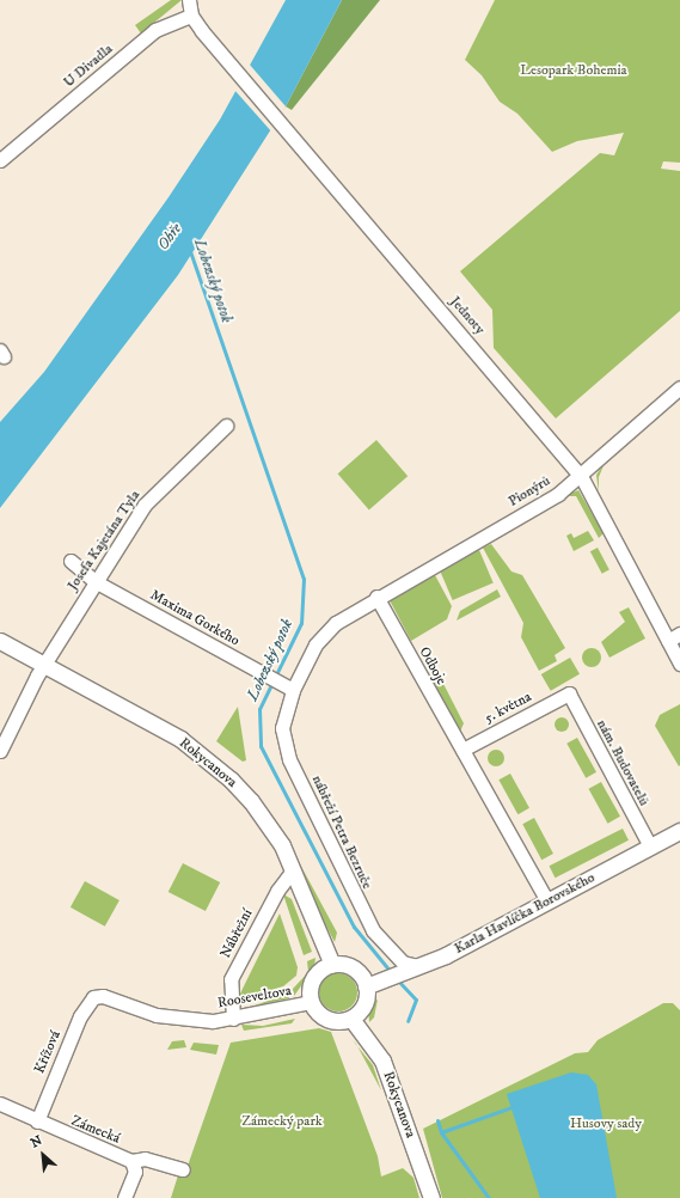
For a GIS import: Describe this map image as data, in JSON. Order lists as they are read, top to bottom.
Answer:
{
  "streets": {
    "street": [
      "U Divadla",
      "Jednoty",
      "Pionýrů",
      "Josefa Kajetána Tyla",
      "Maxima Gorkého",
      "Odboje",
      "5. května",
      "Rokycanova",
      "nám. Budovatelů",
      "nábřeží Petra Bezruče",
      "Karla Havlíčka Borovského",
      "Nábřežní",
      "Rooseveltova",
      "Křížová",
      "Zámecká"
    ]
  },
  "crossings": [
    ["U Divadla", "Jednoty"],
    ["Jednoty", "Pionýrů"],
    ["Pionýrů", "Odboje"],
    ["Pionýrů", "nábřeží Petra Bezruče"],
    ["Josefa Kajetána Tyla", "Maxima Gorkého"],
    ["Josefa Kajetána Tyla", "Rokycanova"],
    ["Maxima Gorkého", "nábřeží Petra Bezruče"],
    ["Odboje", "5. května"],
    ["Odboje", "nábřeží Petra Bezruče"],
    ["5. května", "nám. Budovatelů"],
    ["Rokycanova", "Karla Havlíčka Borovského"],
    ["Rokycanova", "Nábřežní"],
    ["Rokycanova", "Rooseveltova"],
    ["nám. Budovatelů", "Karla Havlíčka Borovského"],
    ["nábřeží Petra Bezruče", "Karla Havlíčka Borovského"],
    ["Karla Havlíčka Borovského", "Rooseveltova"],
    ["Nábřežní", "Rooseveltova"],
    ["Rooseveltova", "Křížová"],
    ["Křížová", "Zámecká"]
  ],
  "water": ["Ohře", "Lobezský potok"],
  "parks": ["Lesopark Bohemia", "Zámecký park", "Husovy sady"],
  "north": "top left"
}
